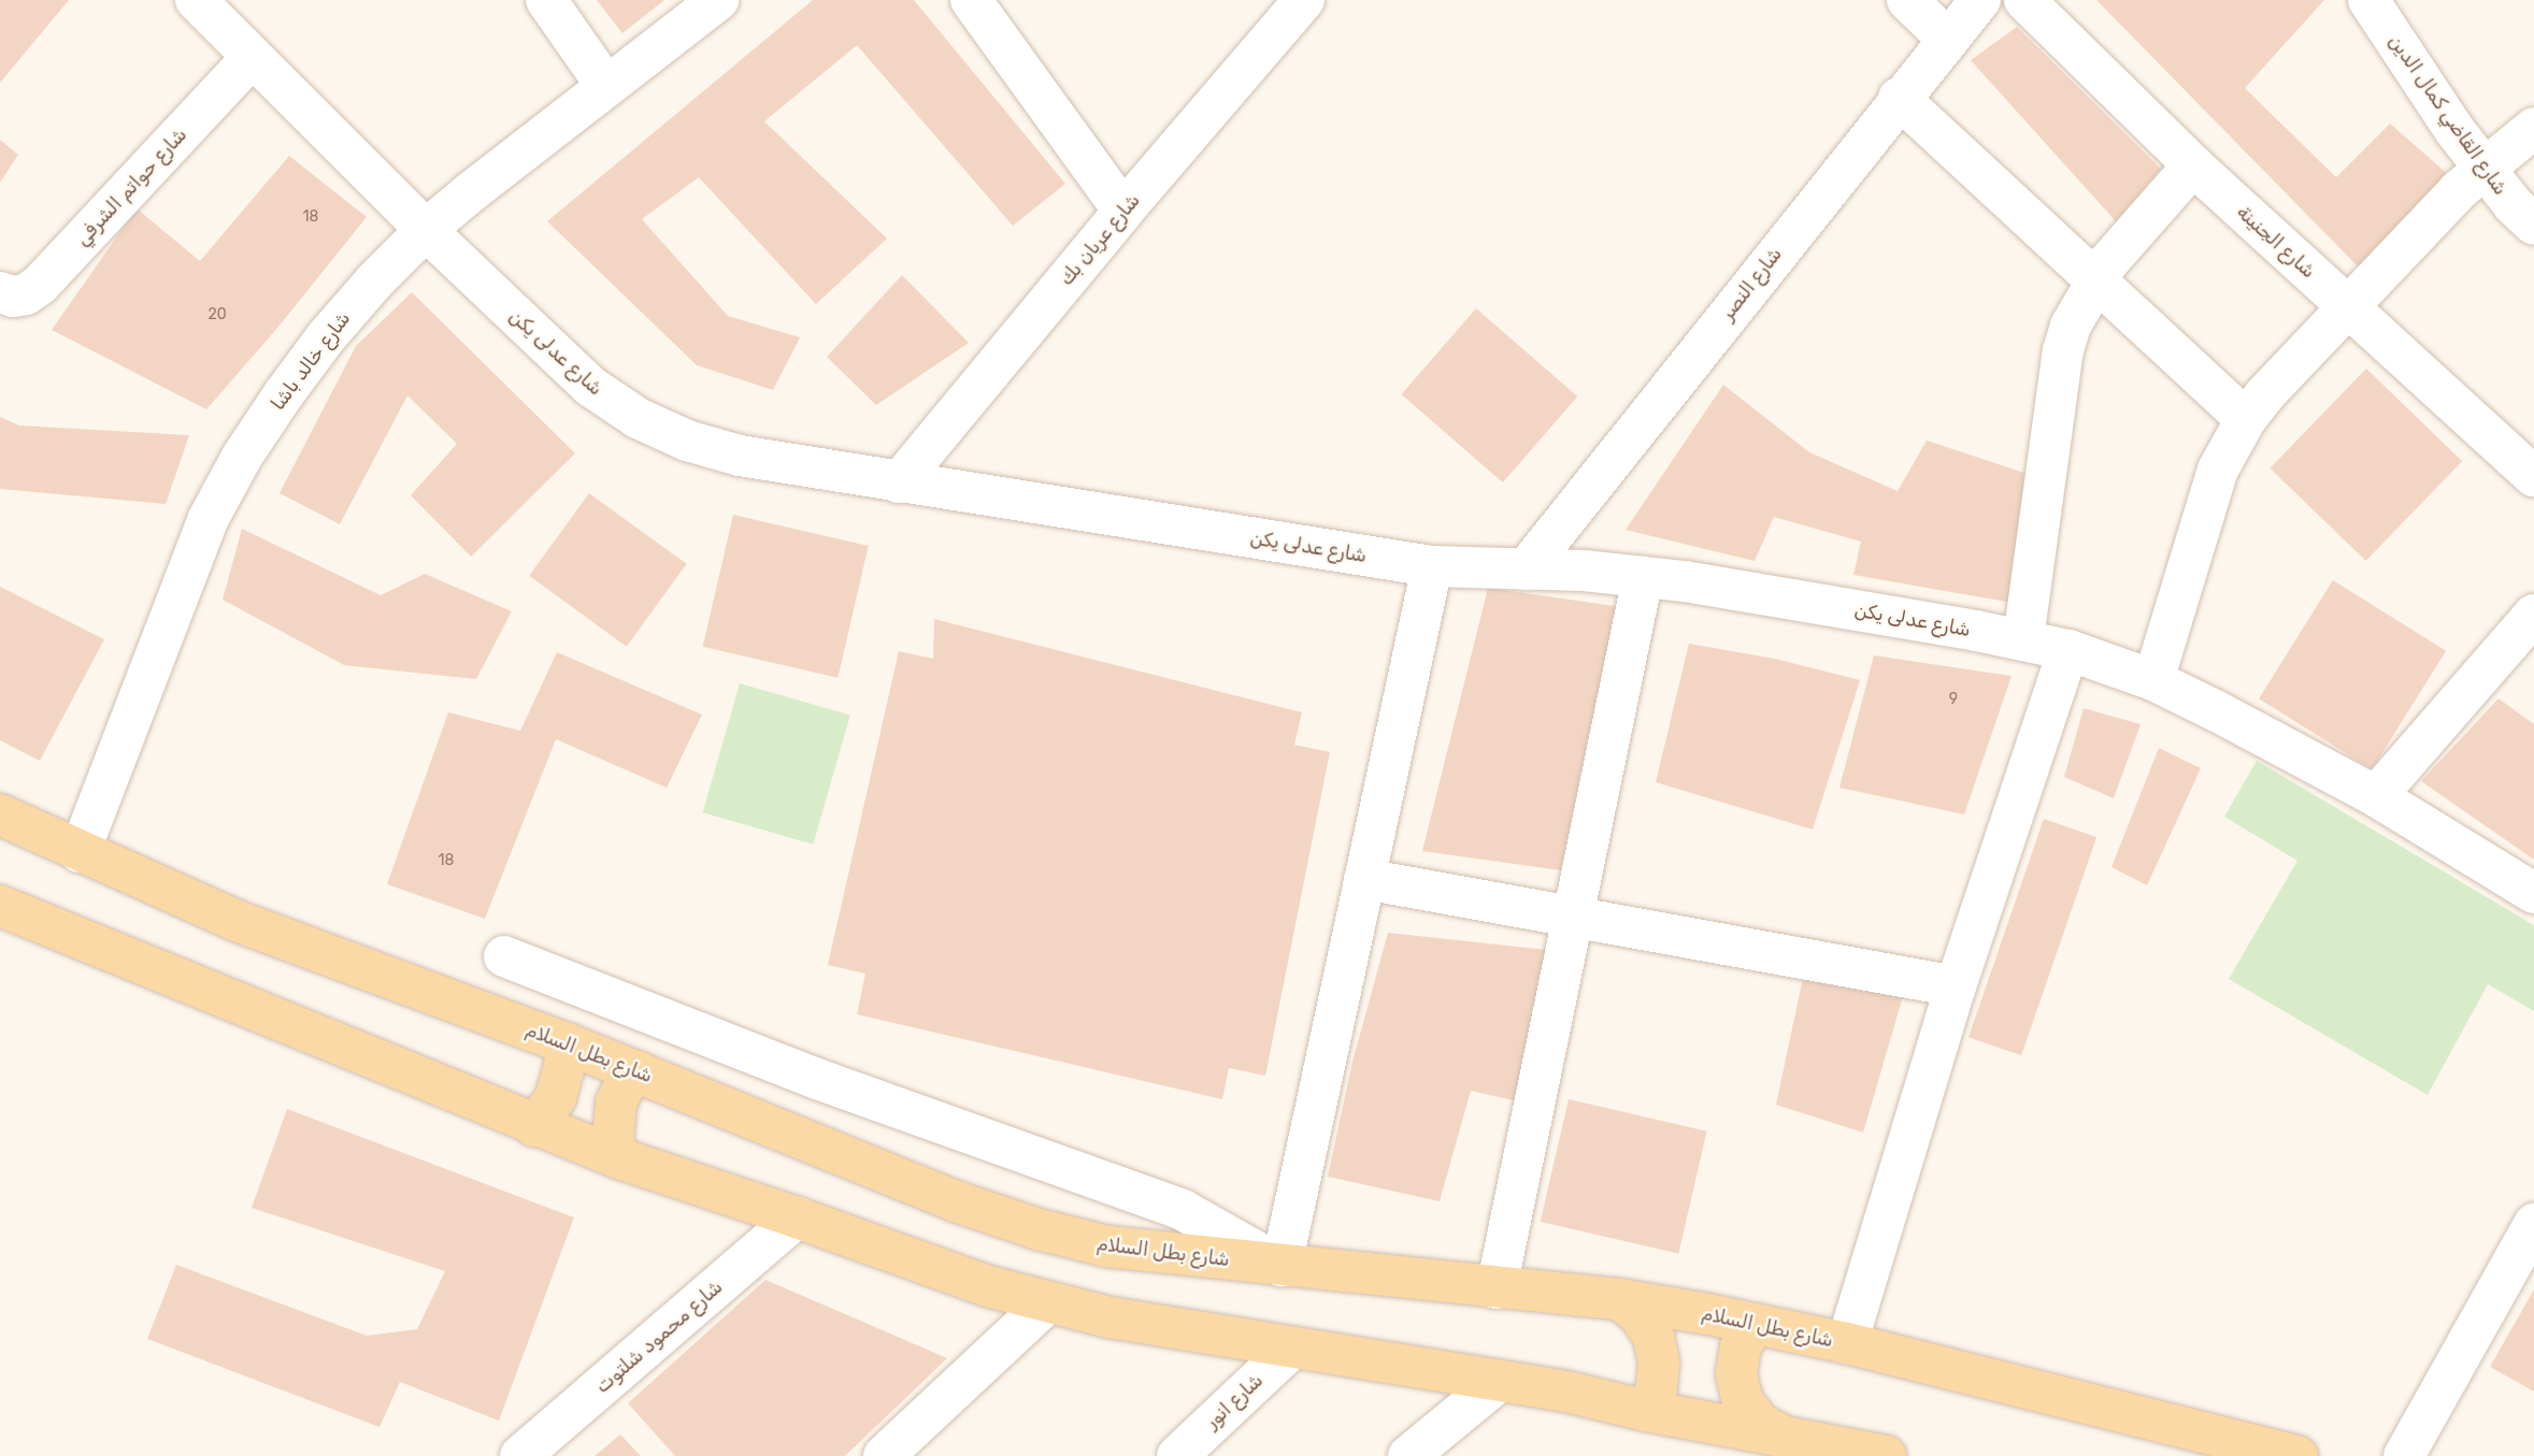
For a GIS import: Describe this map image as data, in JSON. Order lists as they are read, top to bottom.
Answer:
{
  "streets": {
    "main road": ["شارع بطل السلام"],
    "street": [
      "شارع القاضي كمال الدين",
      "شارع حواتم الشرفي",
      "شارع عريان بك",
      "شارع الجنينة",
      "شارع النصر",
      "شارع عدلى يكن",
      "شارع خالد باشا",
      "شارع محمود شلتوت",
      "شارع انور"
    ]
  },
  "crossings": [
    ["شارع حواتم الشرفي", "شارع عدلى يكن"],
    ["شارع عريان بك", "شارع عدلى يكن"],
    ["شارع النصر", "شارع عدلى يكن"],
    ["شارع عدلى يكن", "شارع خالد باشا"],
    ["شارع خالد باشا", "شارع بطل السلام"]
  ],
  "house_numbers": [
    "18",
    "20",
    "9",
    "18"
  ]
}
